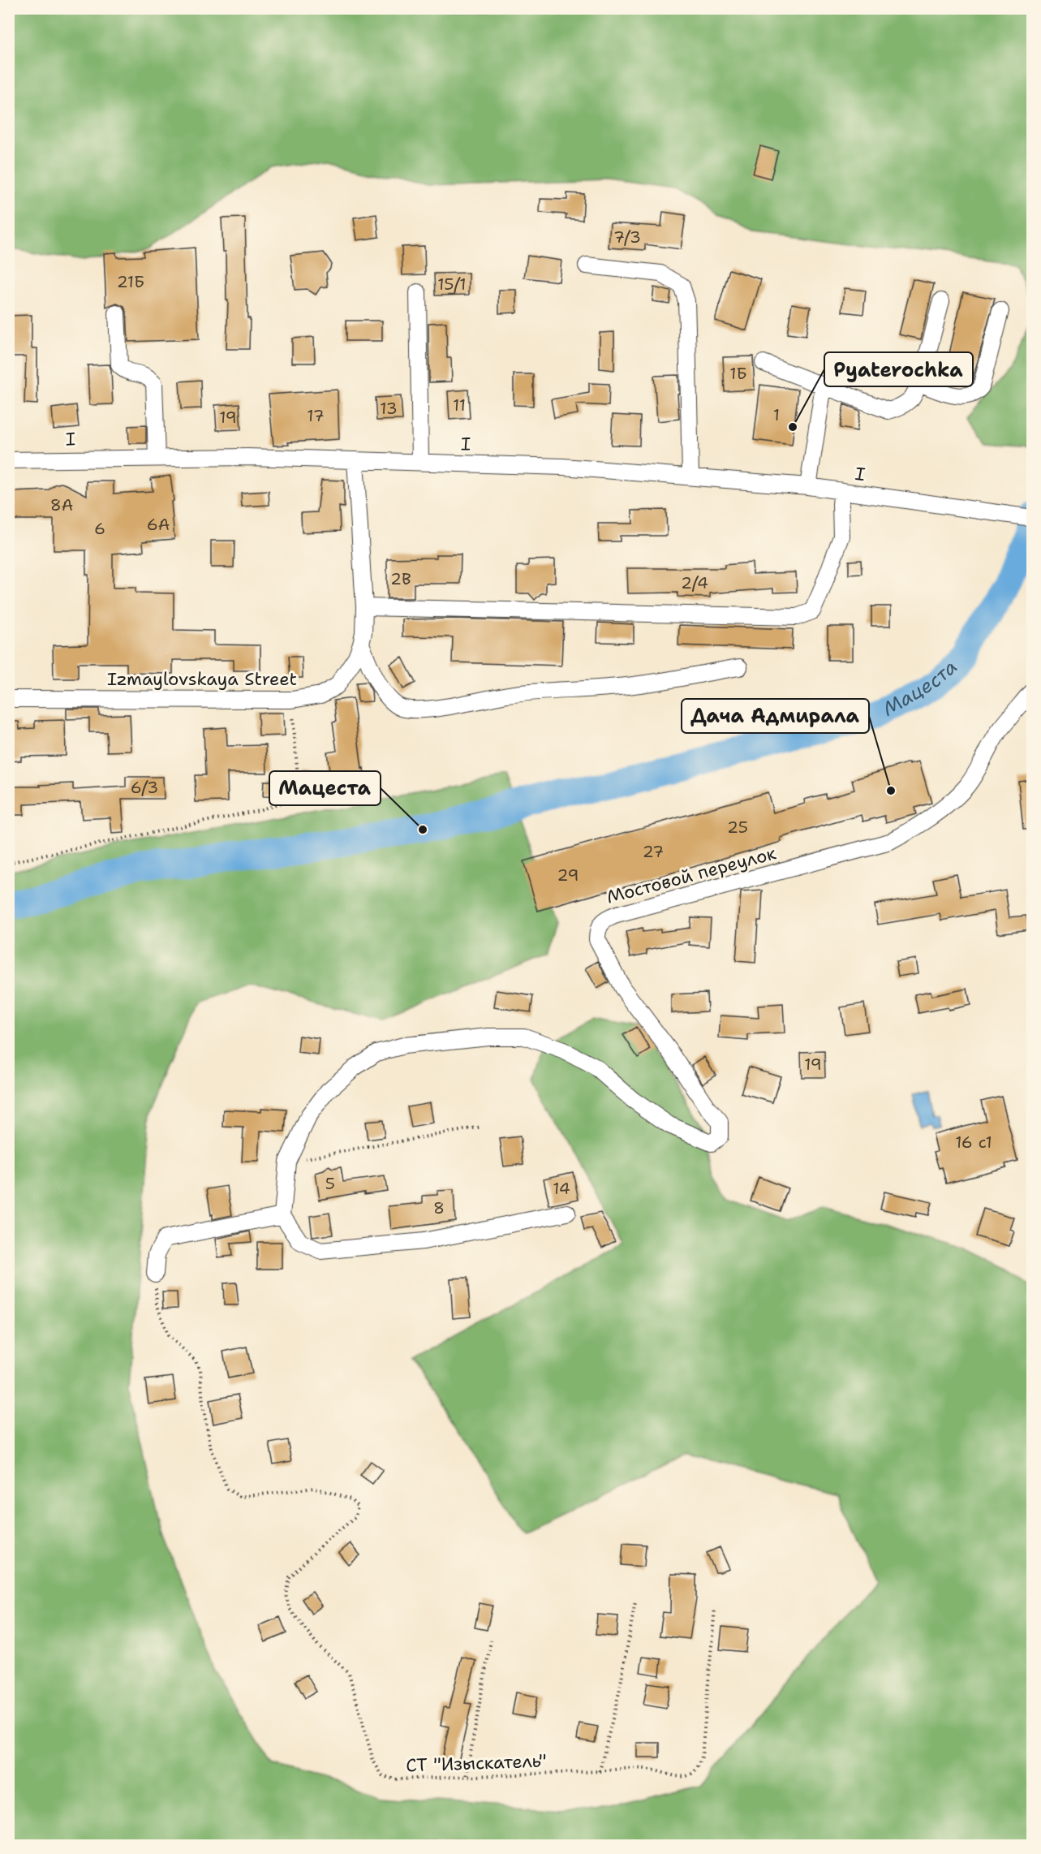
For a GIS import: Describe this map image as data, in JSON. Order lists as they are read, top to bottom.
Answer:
{
  "streets": {
    "street": ["I", "Izmaylovskaya Street", "Мостовой переулок"],
    "path": ["СТ \"Изыскатель\""]
  },
  "crossings": [
    ["I", "Izmaylovskaya Street"]
  ],
  "water": ["Мацеста"],
  "places": ["Pyaterochka", "Дача Адмирала", "Мацеста"],
  "house_numbers": [
    "7/3",
    "21Б",
    "15/1",
    "1Б",
    "11",
    "13",
    "1",
    "17",
    "19",
    "8А",
    "6А",
    "6",
    "2В",
    "2/4",
    "6/3",
    "25",
    "27",
    "29",
    "19",
    "16 с1",
    "5",
    "14",
    "8"
  ]
}
